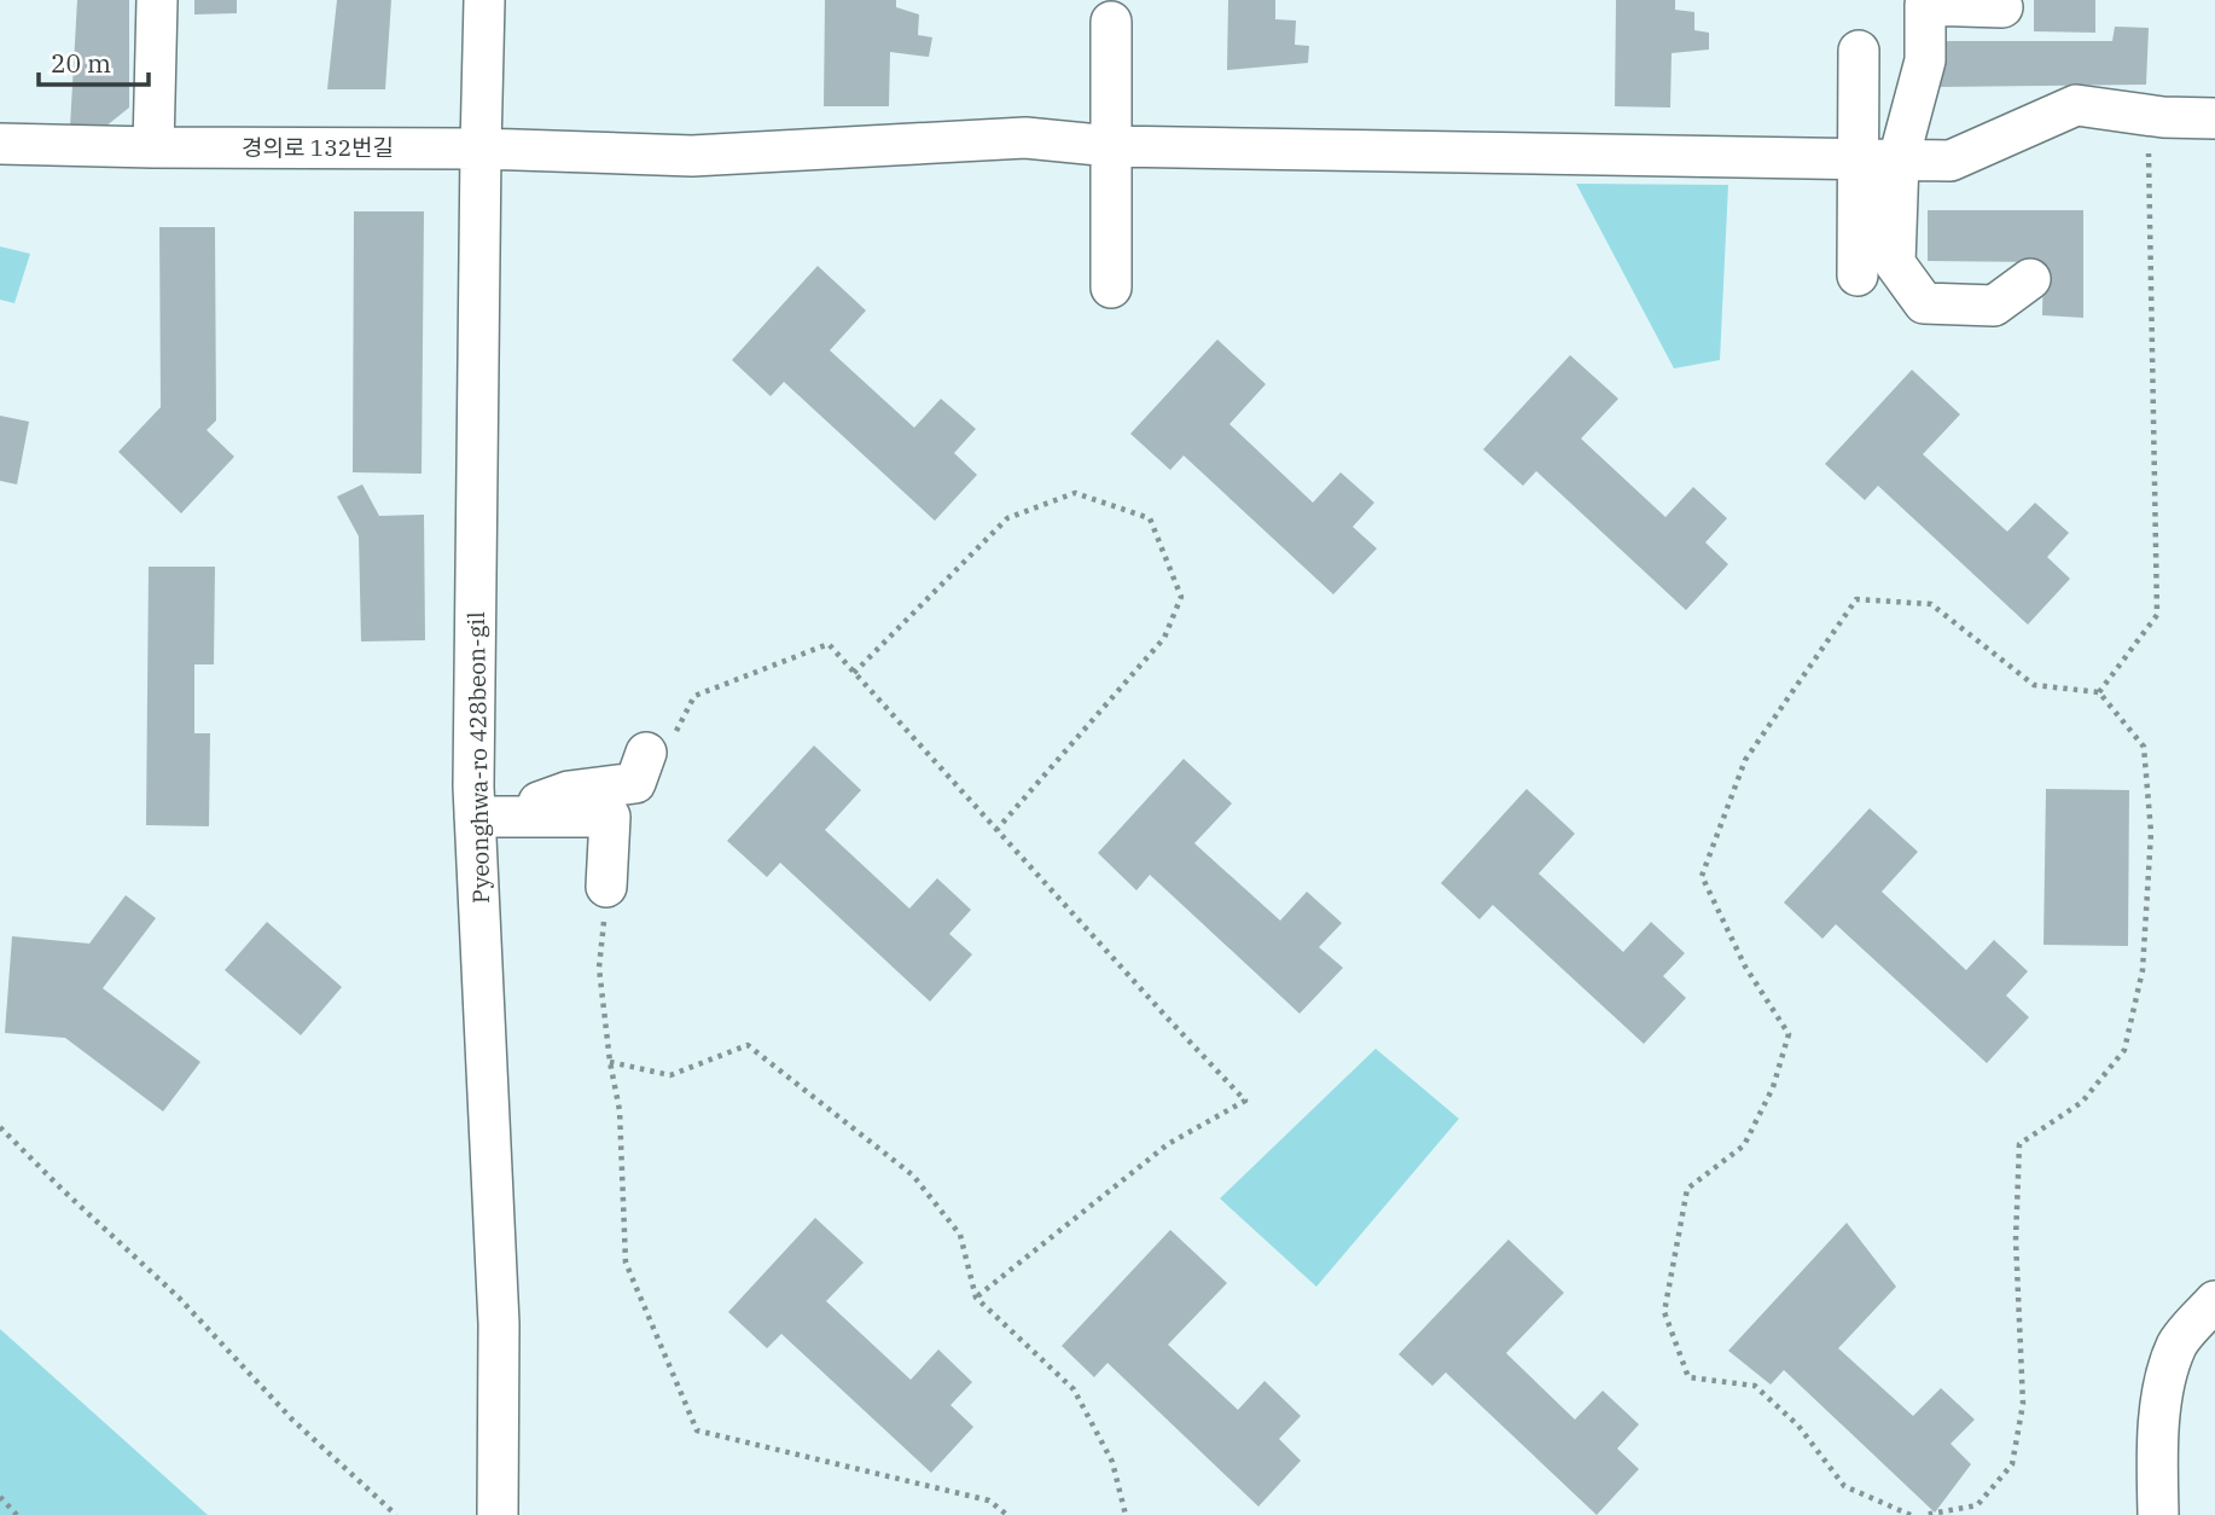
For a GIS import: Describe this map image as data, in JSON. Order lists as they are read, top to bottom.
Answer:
{
  "streets": {
    "street": ["경의로 132번길", "Pyeonghwa-ro 428beon-gil"]
  },
  "crossings": [
    ["경의로 132번길", "Pyeonghwa-ro 428beon-gil"]
  ],
  "scale_bar": "20 m"
}
